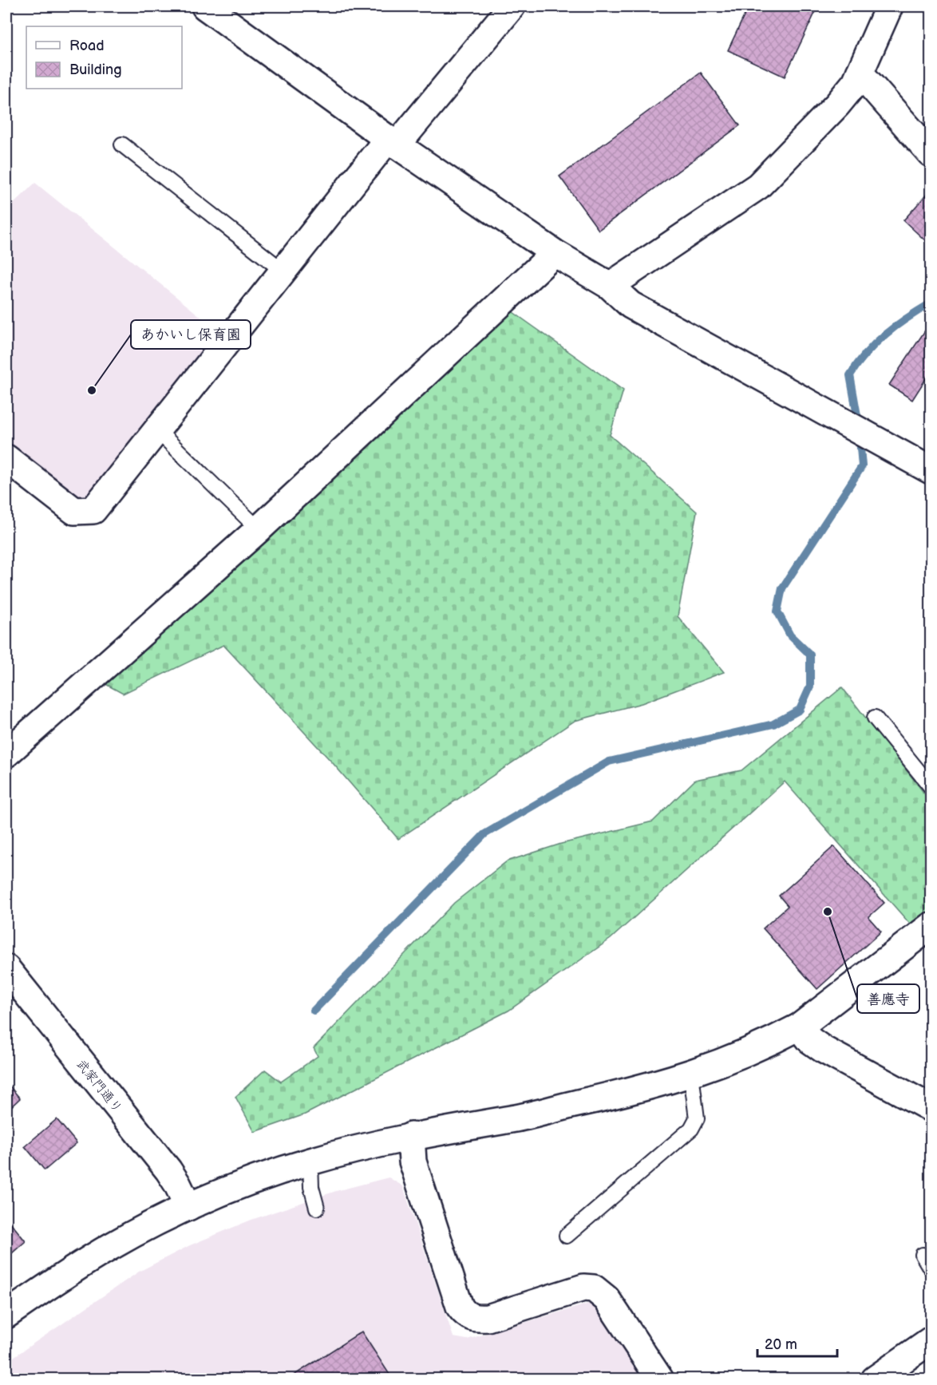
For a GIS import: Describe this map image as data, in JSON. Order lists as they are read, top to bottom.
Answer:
{
  "streets": {
    "street": ["武家門通り"]
  },
  "places": ["あかいし保育園", "善應寺"],
  "legend": ["Road", "Building"],
  "scale_bar": "20 m"
}
